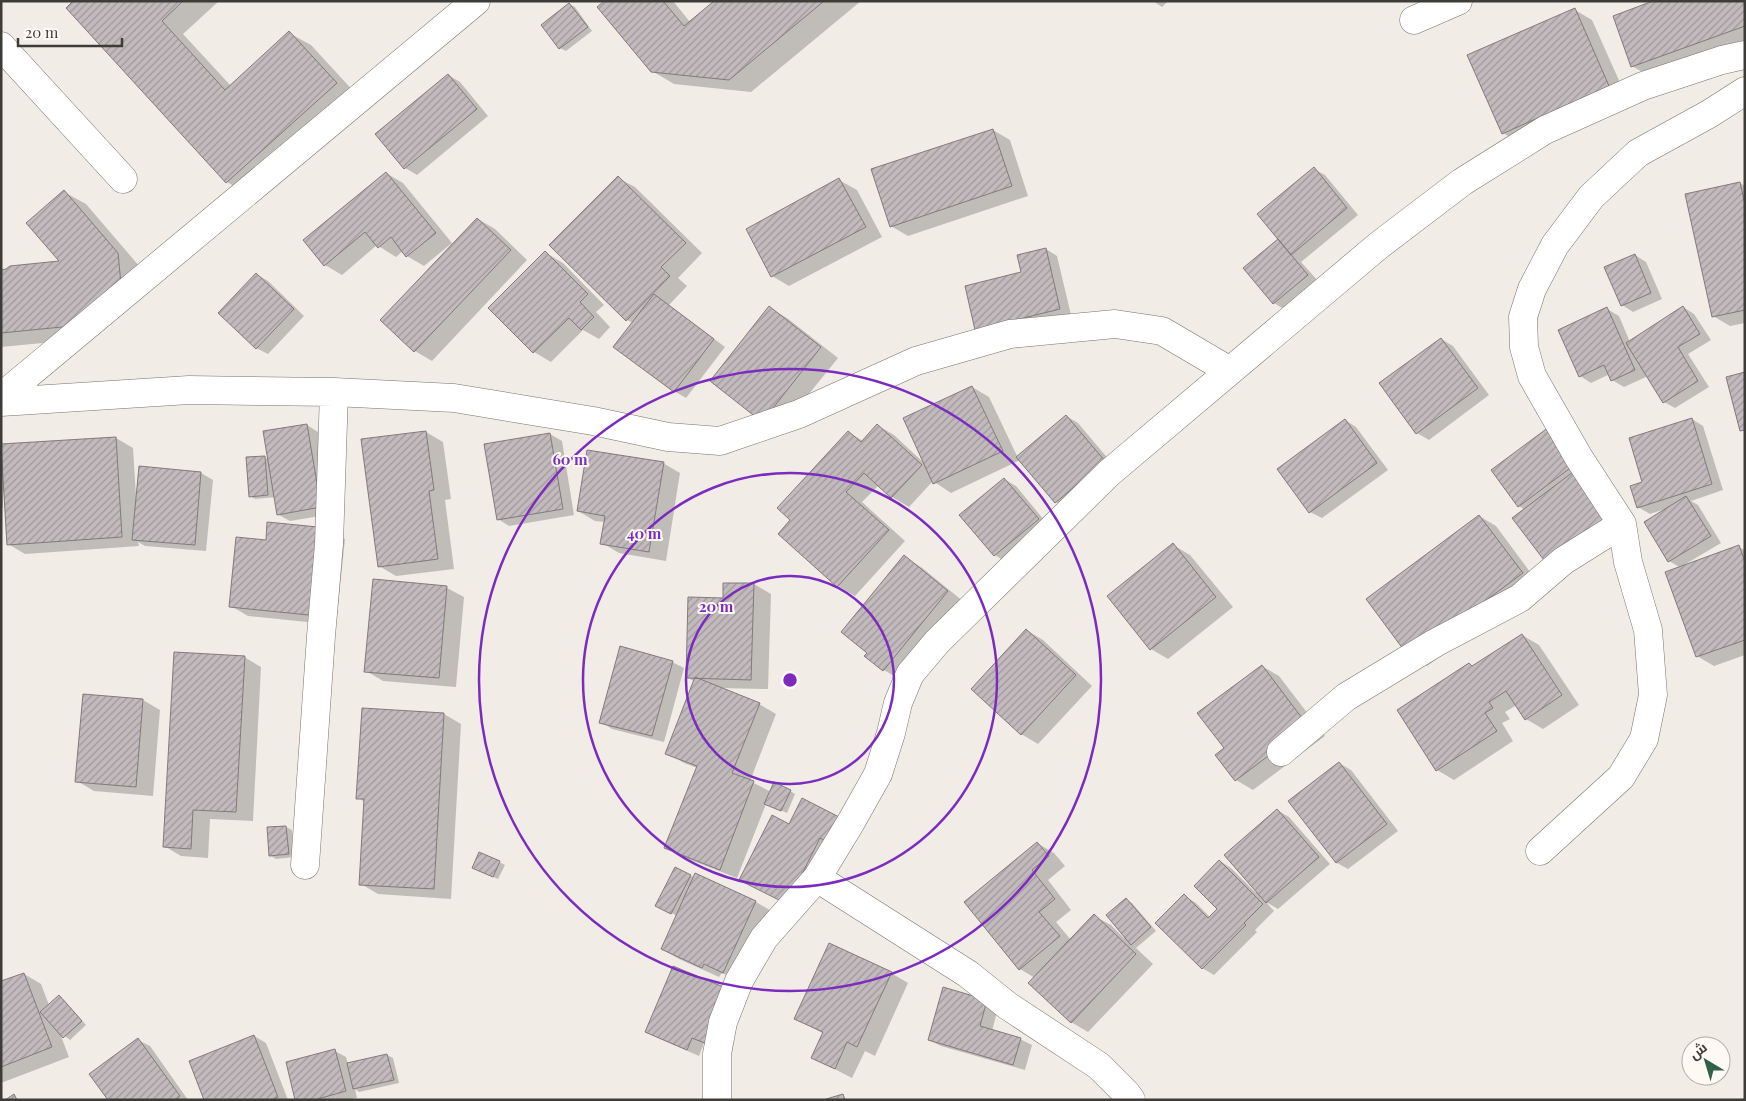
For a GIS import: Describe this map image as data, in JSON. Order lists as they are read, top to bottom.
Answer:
{
  "scale_bar": "20 m",
  "north": "top left",
  "rings": ["60 m", "40 m", "20 m"]
}
